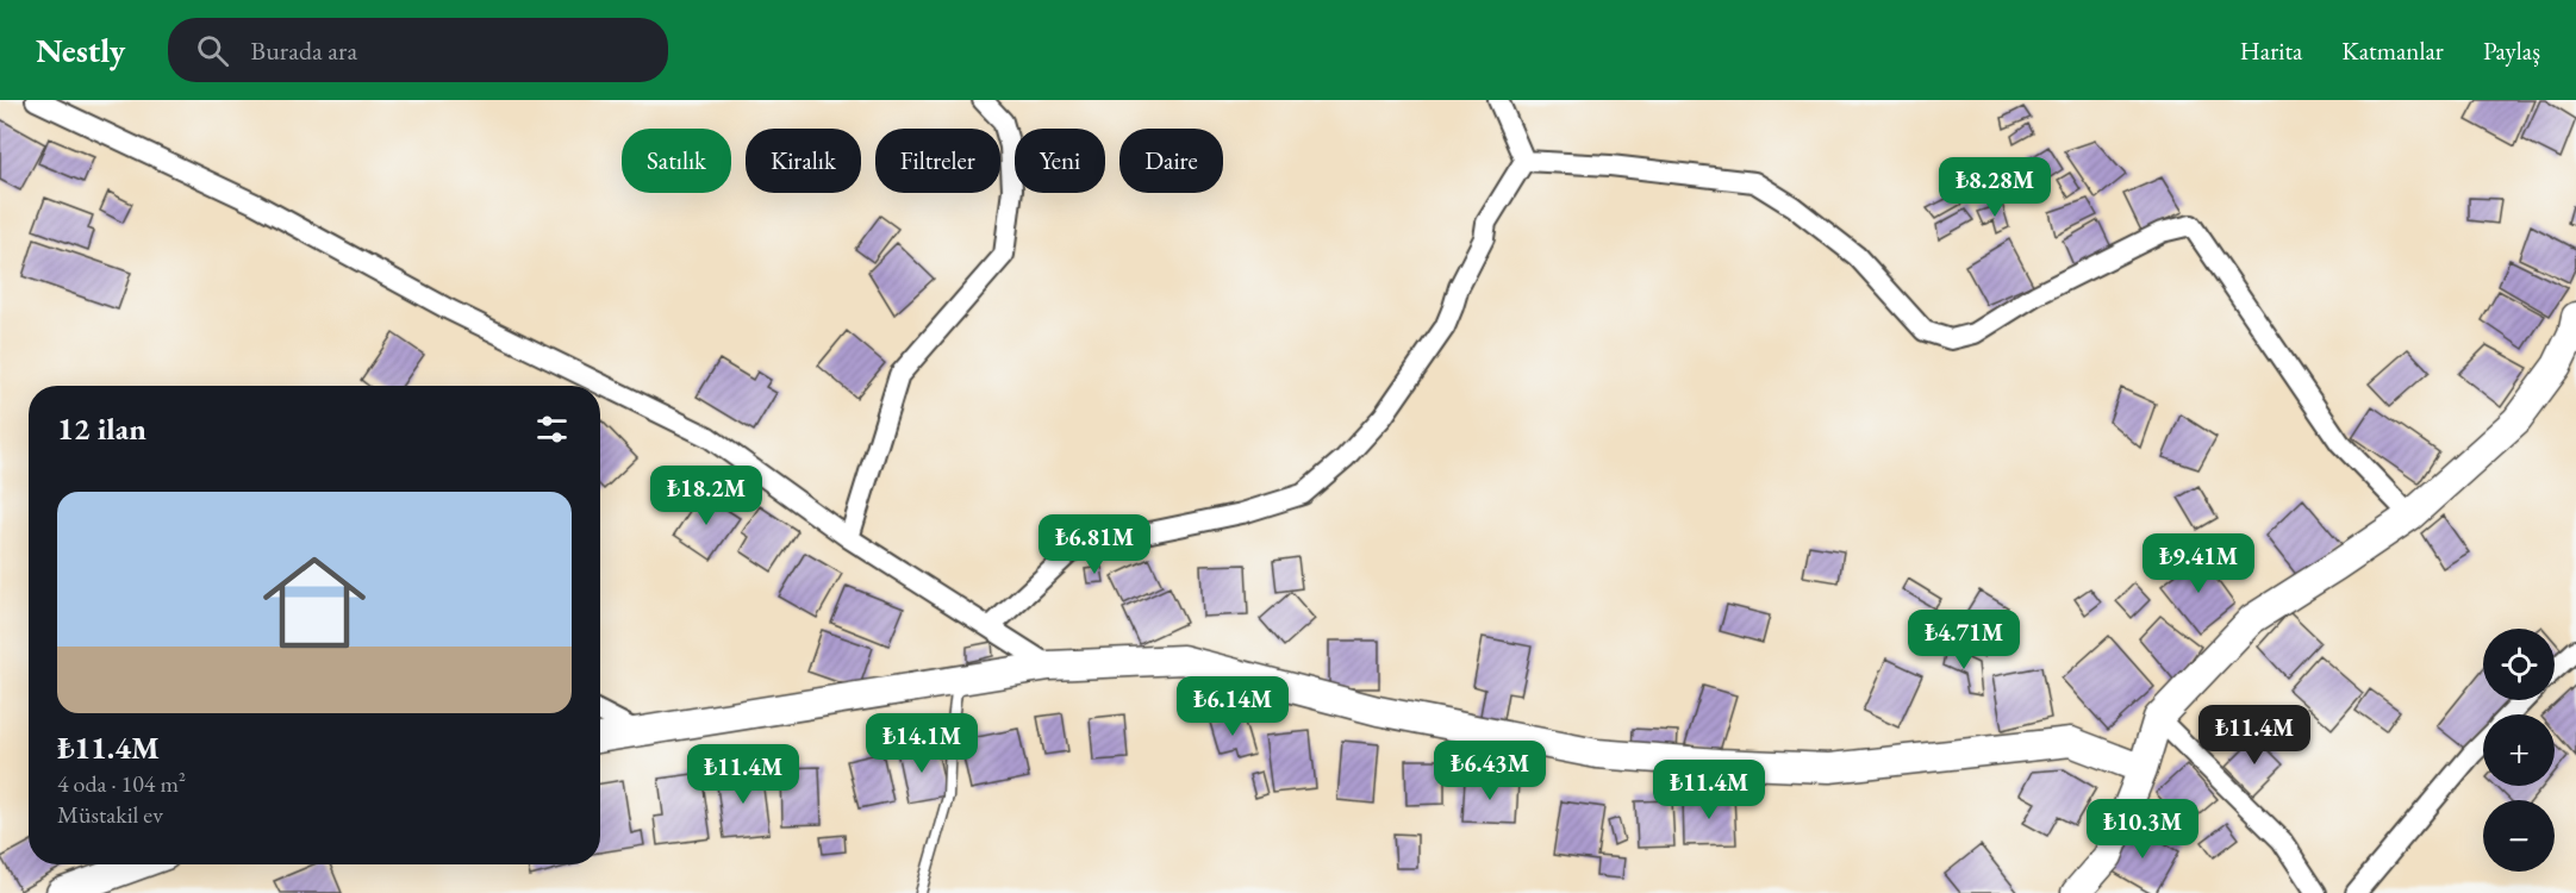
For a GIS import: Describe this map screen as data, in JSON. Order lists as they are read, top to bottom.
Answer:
{
  "page": {
    "header": "Nestly",
    "search": "Burada ara",
    "nav": ["Harita", "Katmanlar", "Paylaş"],
    "chip": [
      "Satılık",
      "Kiralık",
      "Filtreler",
      "Yeni",
      "Daire"
    ],
    "price": [
      "₺8.28M",
      "₺18.2M",
      "₺6.81M",
      "₺9.41M",
      "₺4.71M",
      "₺6.14M",
      "₺11.4M",
      "₺14.1M",
      "₺6.43M",
      "₺11.4M",
      "₺11.4M",
      "₺10.3M"
    ],
    "heading": "12 ilan",
    "list": [
      {
        "name": "₺11.4M",
        "note": "4 oda · 104 m² · Müstakil ev"
      }
    ],
    "map_buttons": ["+", "−"]
  }
}
